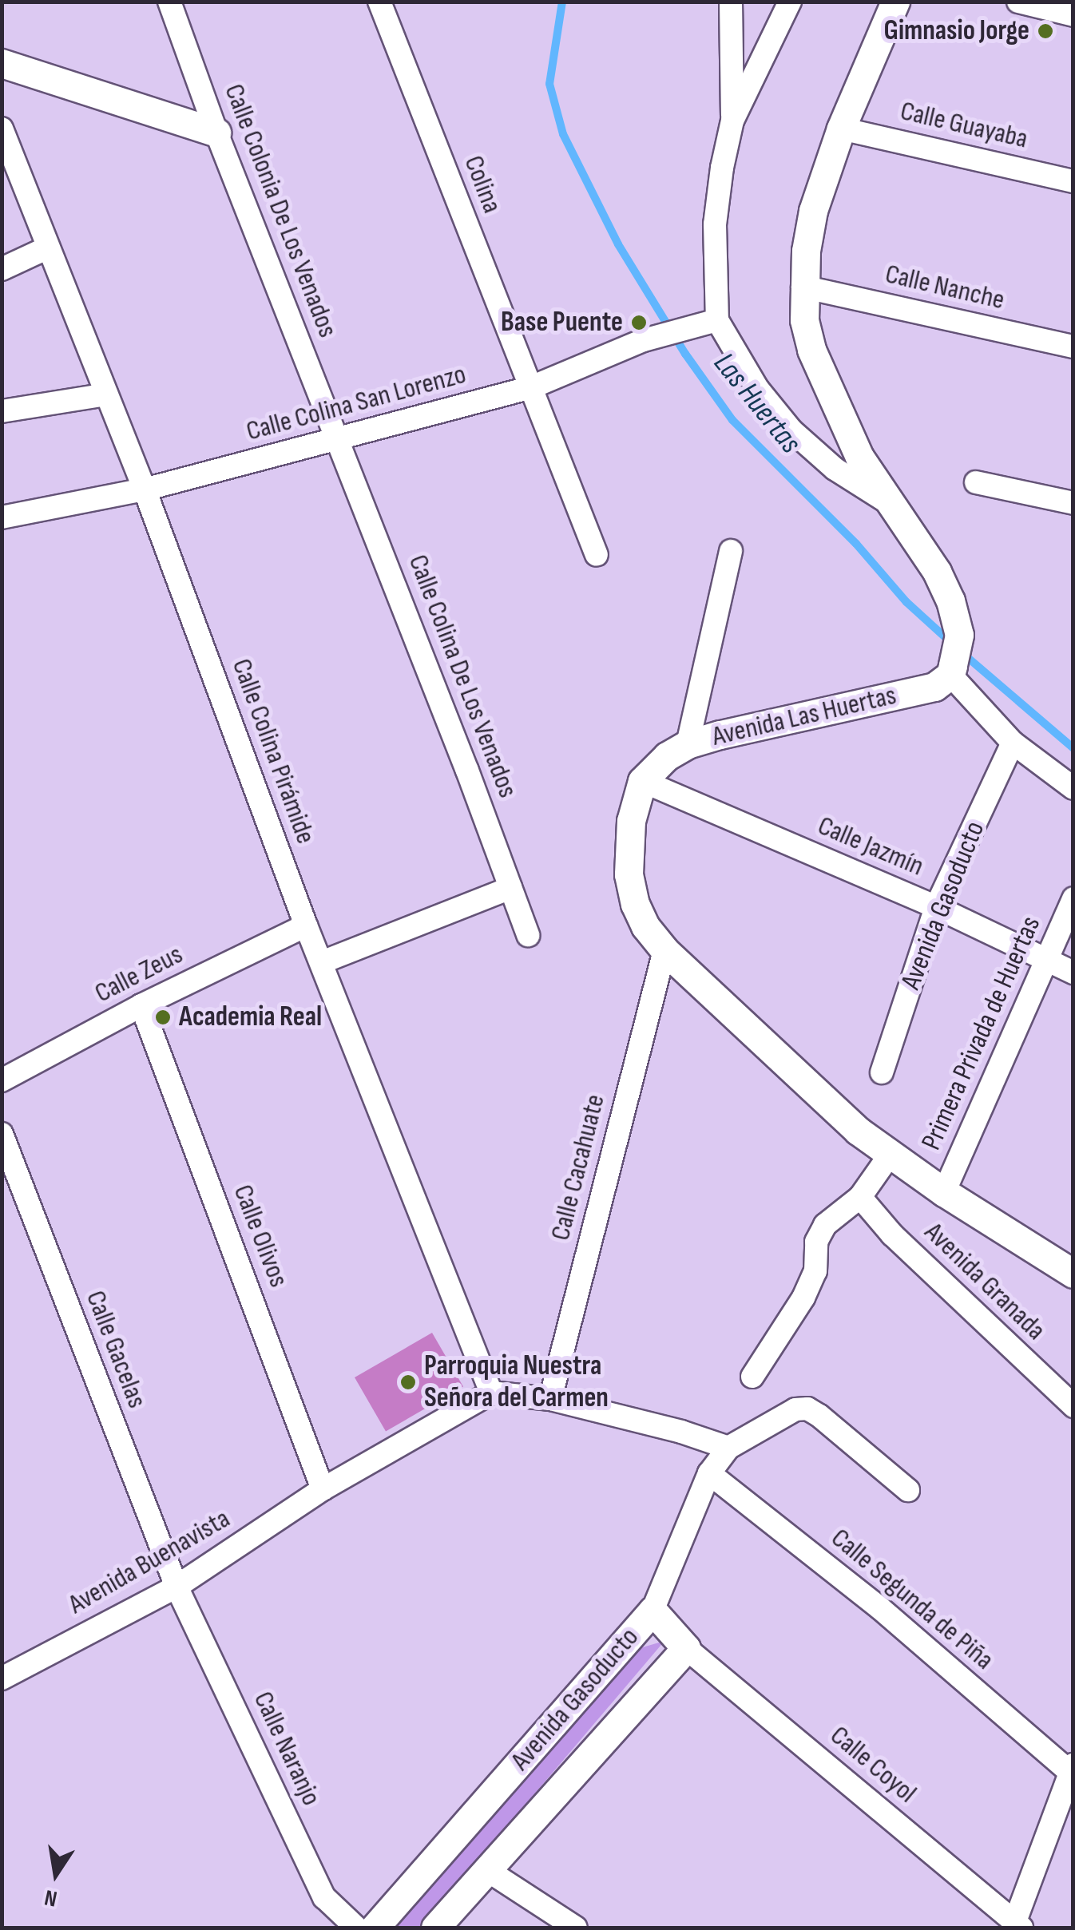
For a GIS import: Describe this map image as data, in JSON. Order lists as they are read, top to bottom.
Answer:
{
  "streets": {
    "street": [
      "Calle Guayaba",
      "Colina",
      "Calle Colonia De Los Venados",
      "Calle Nanche",
      "Calle Colina San Lorenzo",
      "Calle Colina De Los Venados",
      "Avenida Las Huertas",
      "Calle Colina Pirámide",
      "Calle Jazmín",
      "Avenida Gasoducto",
      "Calle Zeus",
      "Primera Privada de Huertas",
      "Calle Cacahuate",
      "Calle Olivos",
      "Avenida Granada",
      "Calle Gacelas",
      "Avenida Buenavista",
      "Calle Segunda de Piña",
      "Calle Naranjo",
      "Calle Coyol"
    ]
  },
  "crossings": [
    ["Colina", "Calle Colina San Lorenzo"],
    ["Calle Colonia De Los Venados", "Calle Colina San Lorenzo"],
    ["Calle Colonia De Los Venados", "Calle Colina De Los Venados"],
    ["Calle Colina San Lorenzo", "Calle Colina De Los Venados"],
    ["Calle Colina San Lorenzo", "Calle Colina Pirámide"],
    ["Avenida Las Huertas", "Calle Jazmín"],
    ["Avenida Las Huertas", "Primera Privada de Huertas"],
    ["Avenida Las Huertas", "Calle Cacahuate"],
    ["Calle Colina Pirámide", "Calle Zeus"],
    ["Calle Colina Pirámide", "Avenida Buenavista"],
    ["Calle Jazmín", "Avenida Gasoducto"],
    ["Calle Jazmín", "Primera Privada de Huertas"],
    ["Avenida Gasoducto", "Calle Coyol"],
    ["Calle Zeus", "Calle Olivos"],
    ["Calle Olivos", "Avenida Buenavista"],
    ["Calle Gacelas", "Avenida Buenavista"],
    ["Calle Gacelas", "Calle Naranjo"],
    ["Avenida Buenavista", "Calle Naranjo"]
  ],
  "water": ["Las Huertas"],
  "places": [
    "Gimnasio Jorge",
    "Base Puente",
    "Academia Real",
    "Parroquia Nuestra Señora del Carmen"
  ],
  "north": "bottom"
}
